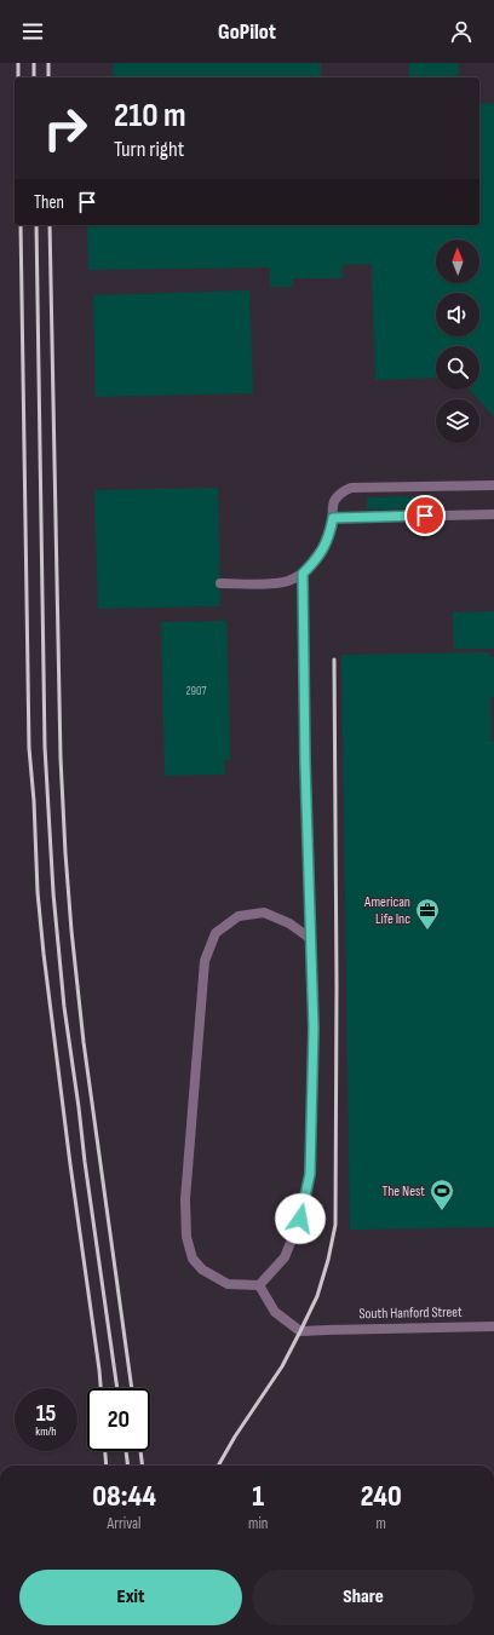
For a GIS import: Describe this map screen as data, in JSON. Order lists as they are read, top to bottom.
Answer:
{
  "streets": {
    "street": ["South Hanford Street"]
  },
  "places": {
    "office": ["American Life Inc"],
    "sports": ["The Nest"]
  },
  "house_numbers": ["2907"],
  "north": "top",
  "page": {
    "header": "GoPilot",
    "turn": ["210 m", "Turn right"],
    "then": "Then",
    "speed": "15 km/h",
    "limit": "20",
    "eta": [
      "08:44",
      "Arrival",
      "1",
      "min",
      "240",
      "m"
    ],
    "buttons": ["Exit", "Share"]
  }
}
